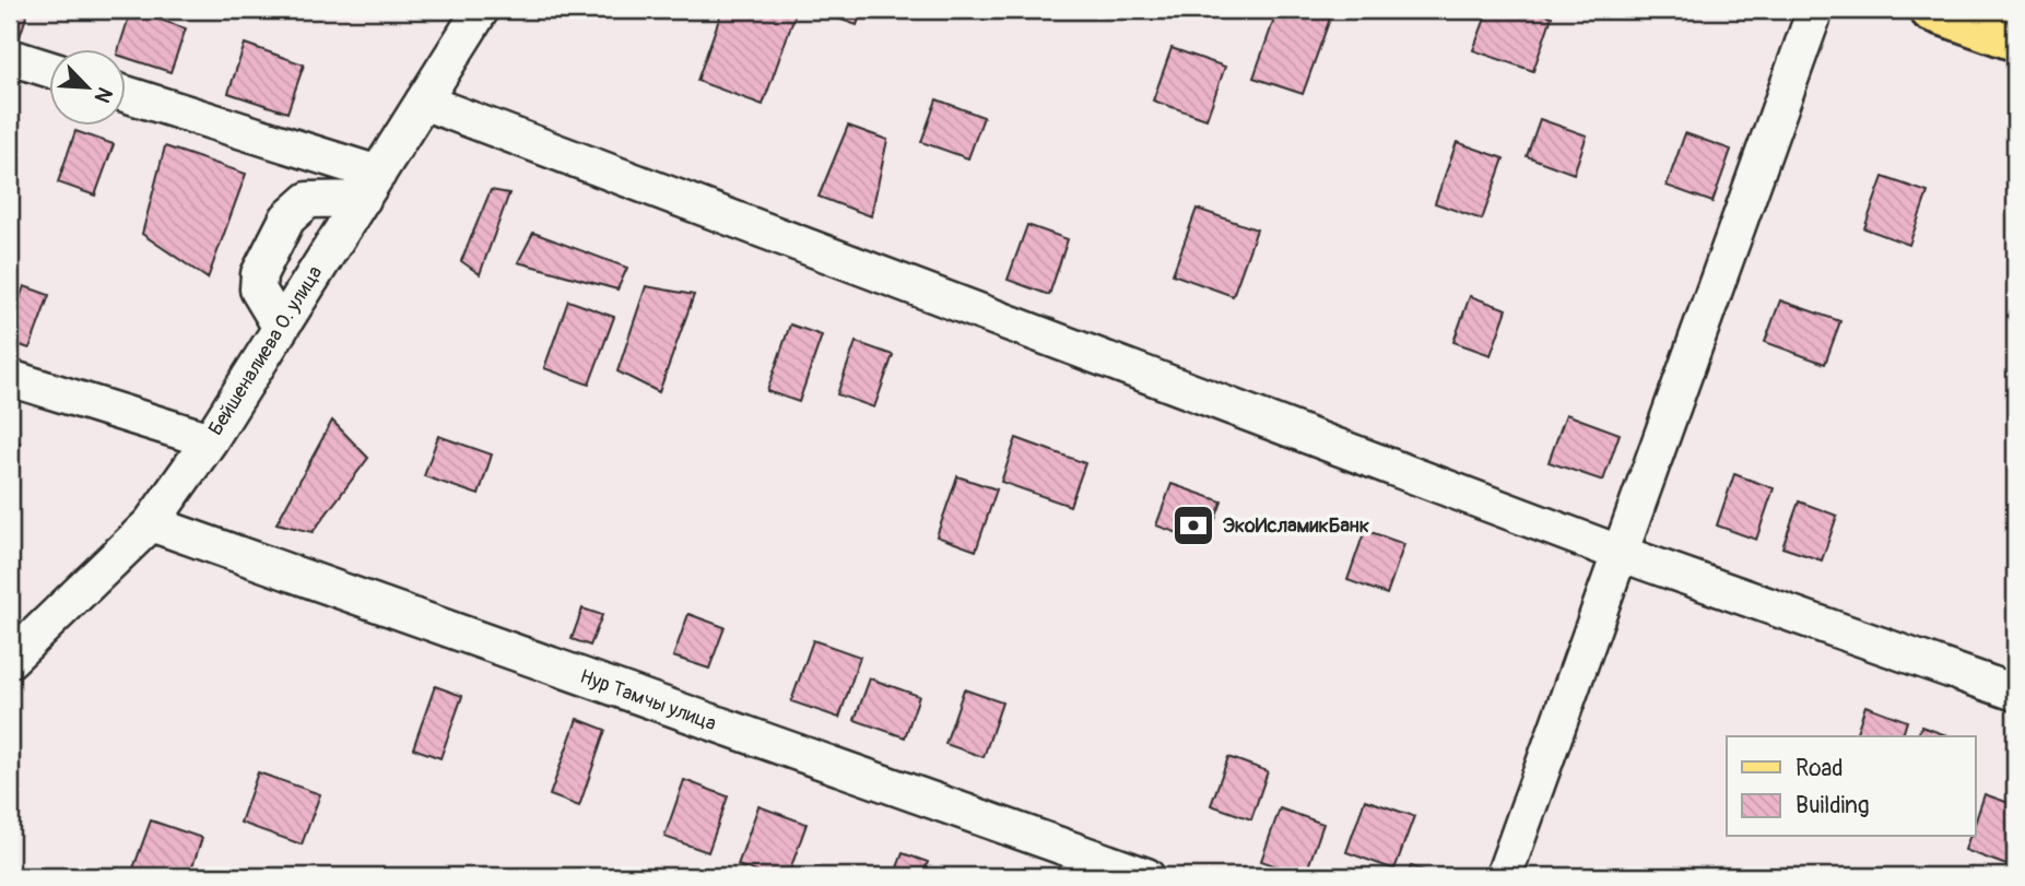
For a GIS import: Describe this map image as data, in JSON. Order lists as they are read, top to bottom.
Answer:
{
  "streets": {
    "street": ["Бейшеналиева О. улица", "Нур Тамчы улица"]
  },
  "crossings": [
    ["Бейшеналиева О. улица", "Нур Тамчы улица"]
  ],
  "places": {
    "bank": ["ЭкоИсламикБанк"]
  },
  "legend": ["Road", "Building"],
  "north": "bottom right"
}
